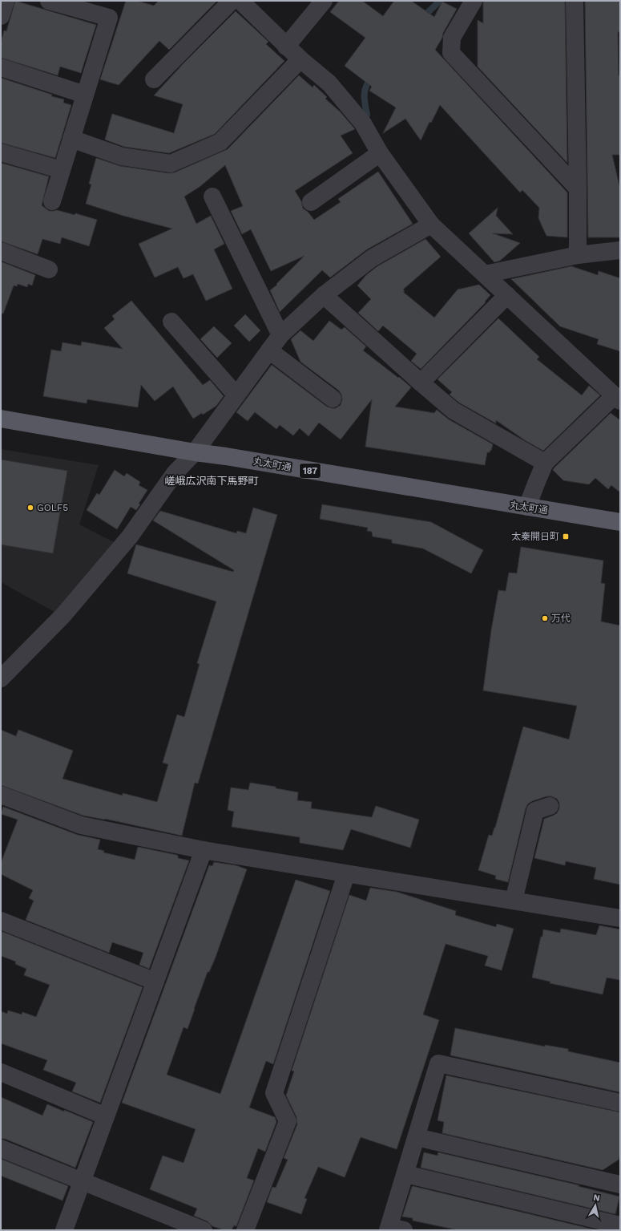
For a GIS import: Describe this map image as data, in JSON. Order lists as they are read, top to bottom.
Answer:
{
  "streets": {
    "main road": ["丸太町通", "187"]
  },
  "districts": ["嵯峨広沢南下馬野町"],
  "places": {
    "other": ["GOLF5", "万代"],
    "transit": ["太秦開日町"]
  },
  "north": "top"
}
